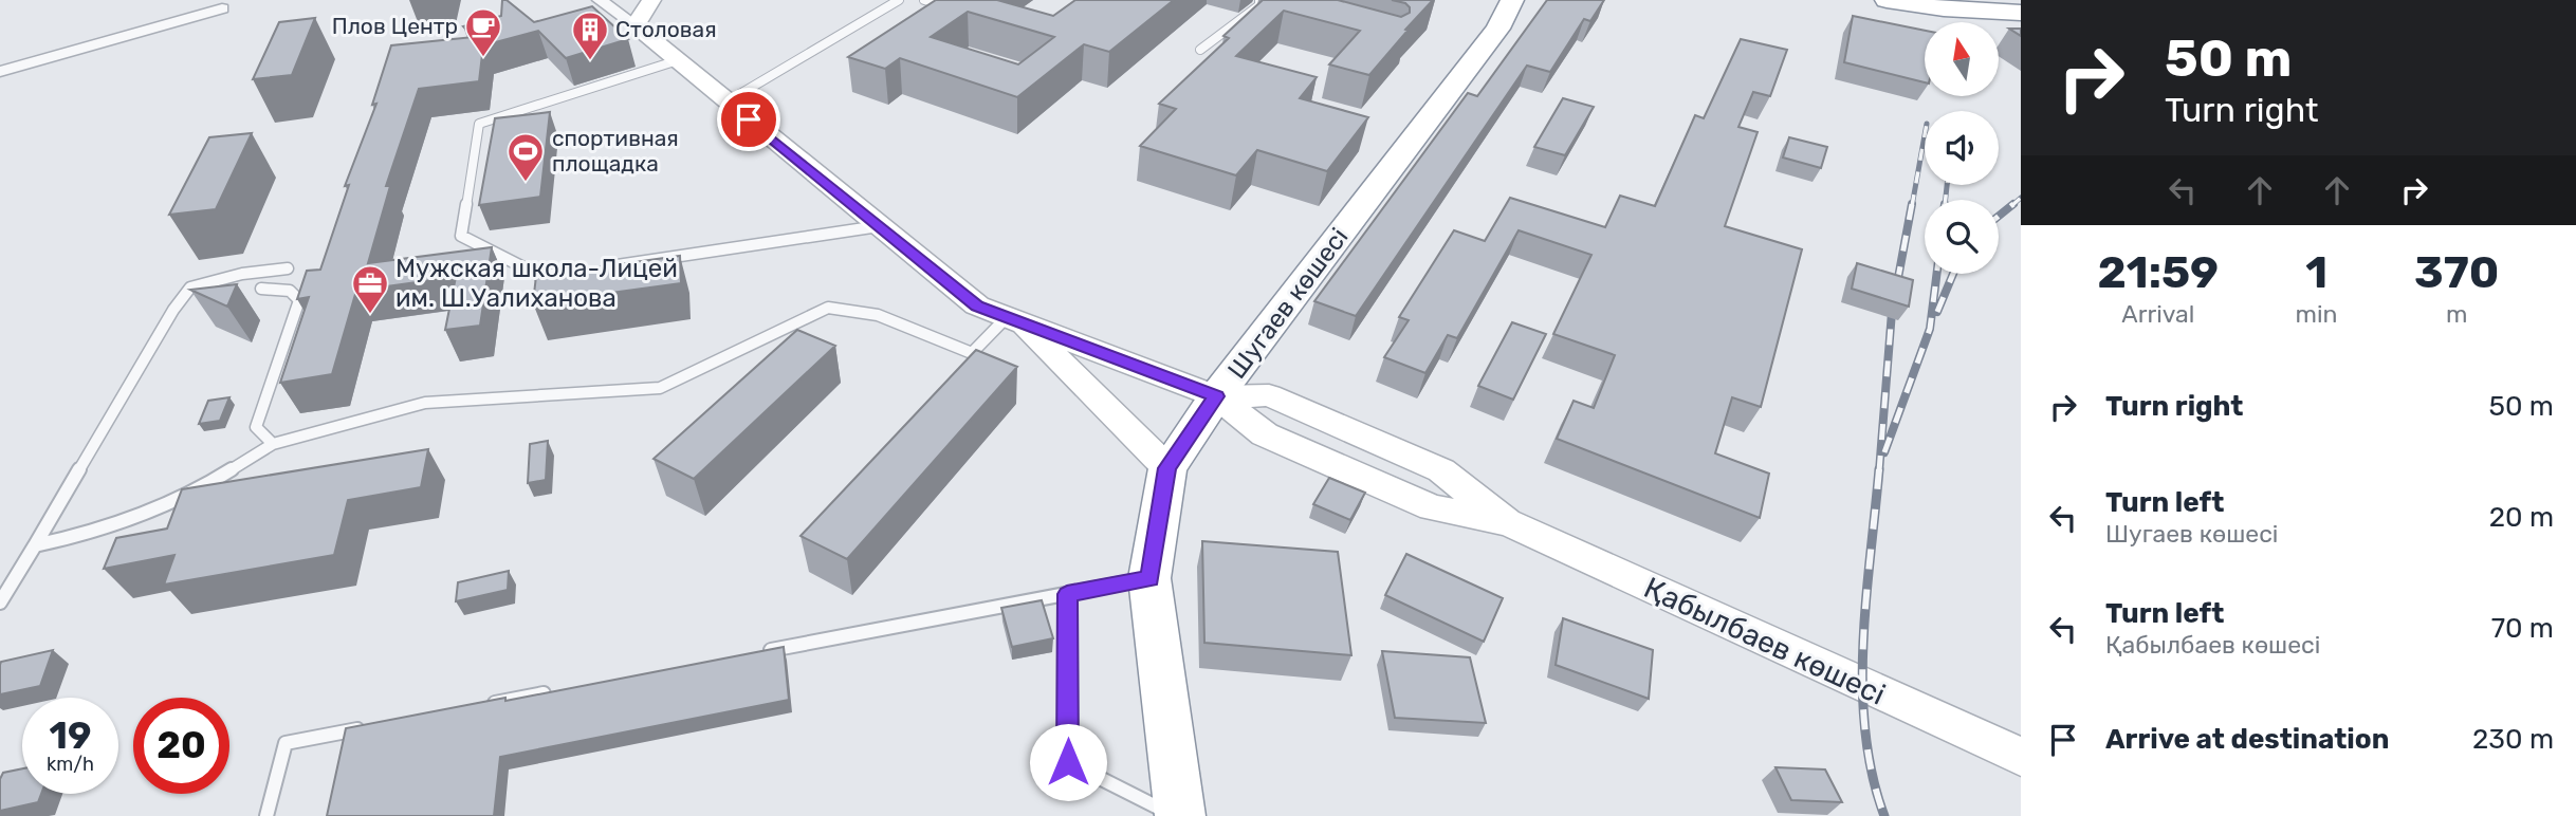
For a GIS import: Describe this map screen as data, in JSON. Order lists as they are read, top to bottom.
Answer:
{
  "streets": {
    "highway": ["Шугаев көшесі"],
    "main road": ["Қабылбаев көшесі"]
  },
  "crossings": [
    ["Шугаев көшесі", "Қабылбаев көшесі"]
  ],
  "places": {
    "cafe": ["Плов Центр"],
    "building": ["Столовая"],
    "sports": ["спортивная площадка"],
    "office": ["Мужская школа-Лицей им. Ш.Уалиханова"]
  },
  "north": "top",
  "page": {
    "turn": ["50 m", "Turn right"],
    "eta": [
      "21:59",
      "Arrival",
      "1",
      "min",
      "370",
      "m"
    ],
    "list": [
      {
        "name": "Turn right",
        "value": "50 m"
      },
      {
        "name": "Turn left",
        "note": "Шугаев көшесі",
        "value": "20 m"
      },
      {
        "name": "Turn left",
        "note": "Қабылбаев көшесі",
        "value": "70 m"
      },
      {
        "name": "Arrive at destination",
        "value": "230 m"
      }
    ],
    "speed": "19 km/h",
    "limit": "20"
  }
}
